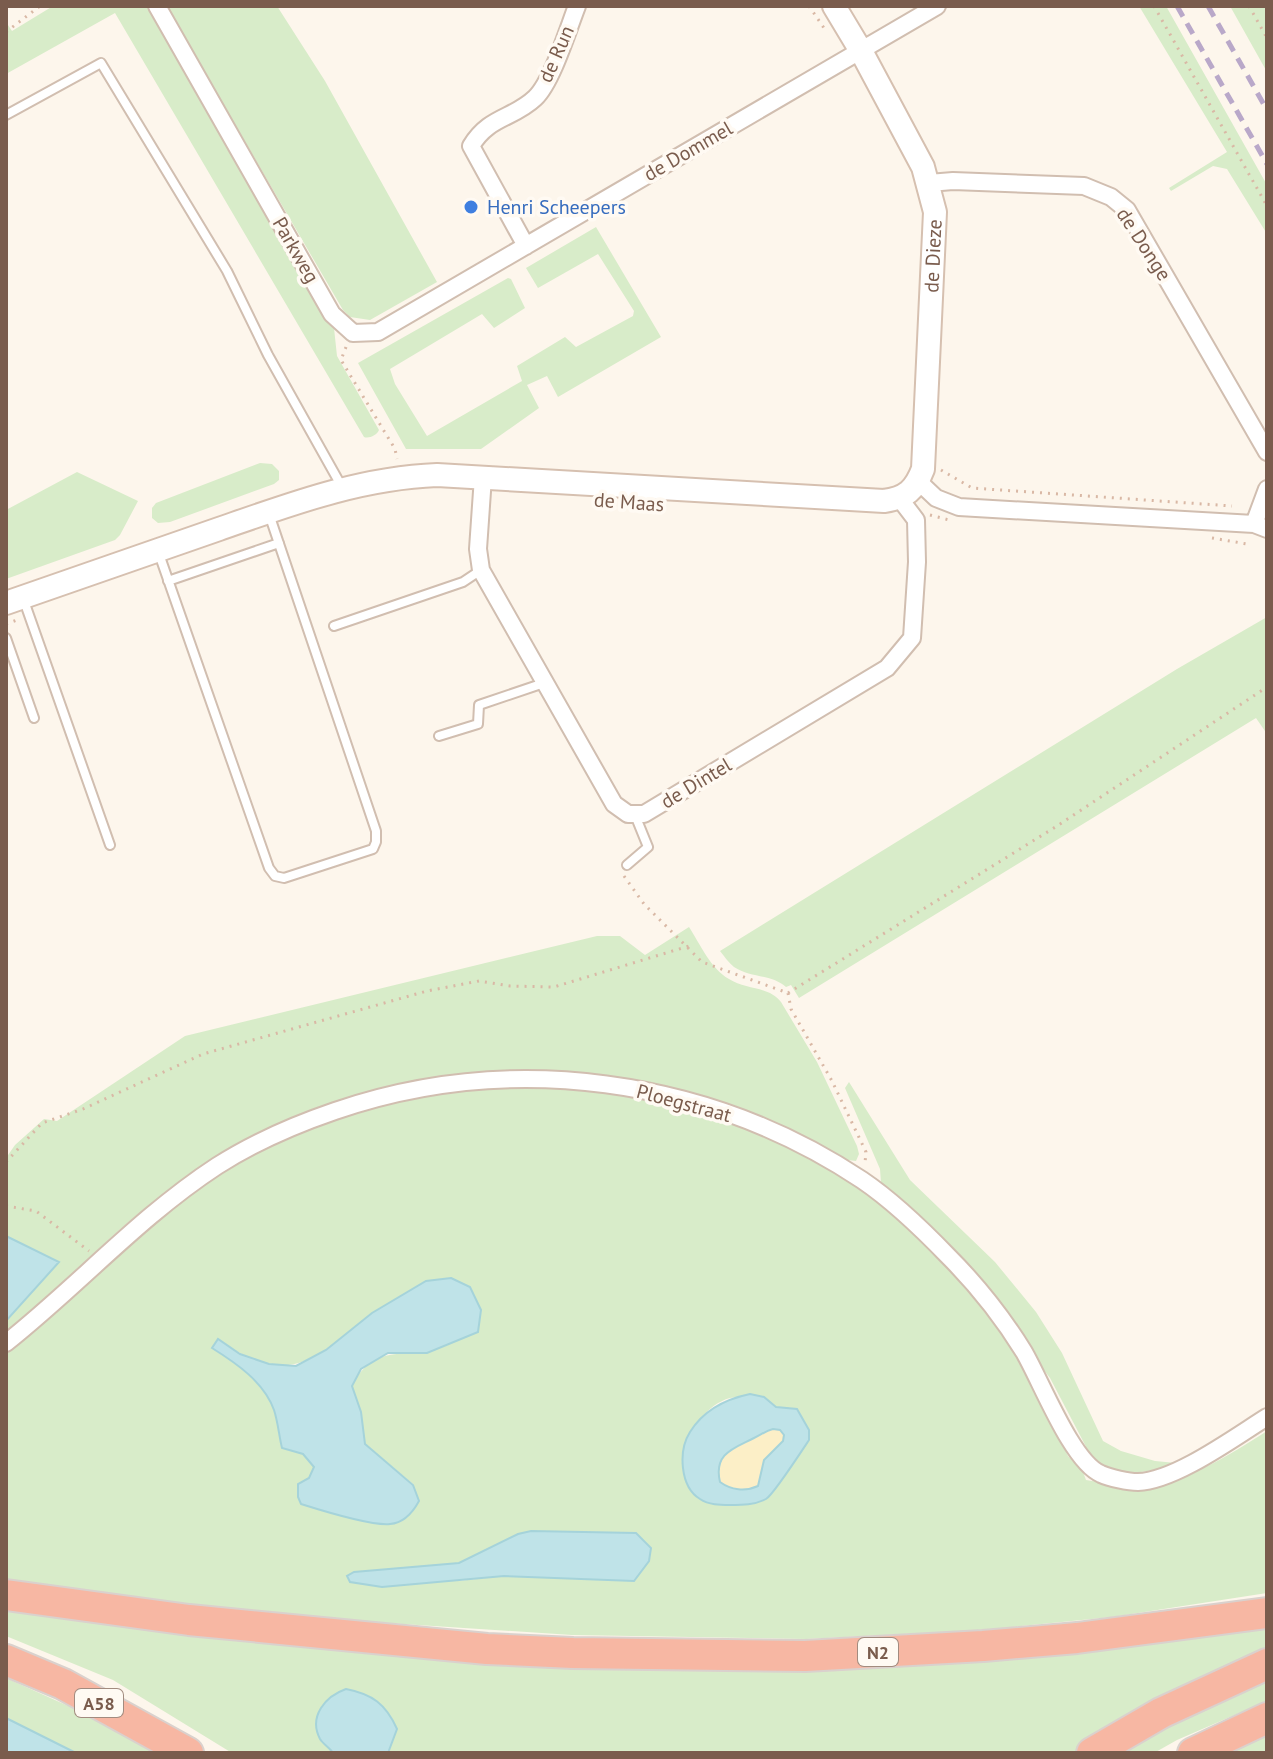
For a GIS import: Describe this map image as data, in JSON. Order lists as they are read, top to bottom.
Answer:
{
  "streets": {
    "highway": ["N2", "A58"],
    "street": [
      "de Run",
      "de Dommel",
      "de Donge",
      "Parkweg",
      "de Dieze",
      "de Maas",
      "de Dintel",
      "Ploegstraat"
    ]
  },
  "crossings": [
    ["de Run", "de Dommel"],
    ["de Dommel", "Parkweg"],
    ["de Dommel", "de Dieze"],
    ["de Donge", "de Dieze"],
    ["de Maas", "de Dintel"]
  ],
  "places": ["Henri Scheepers"]
}
